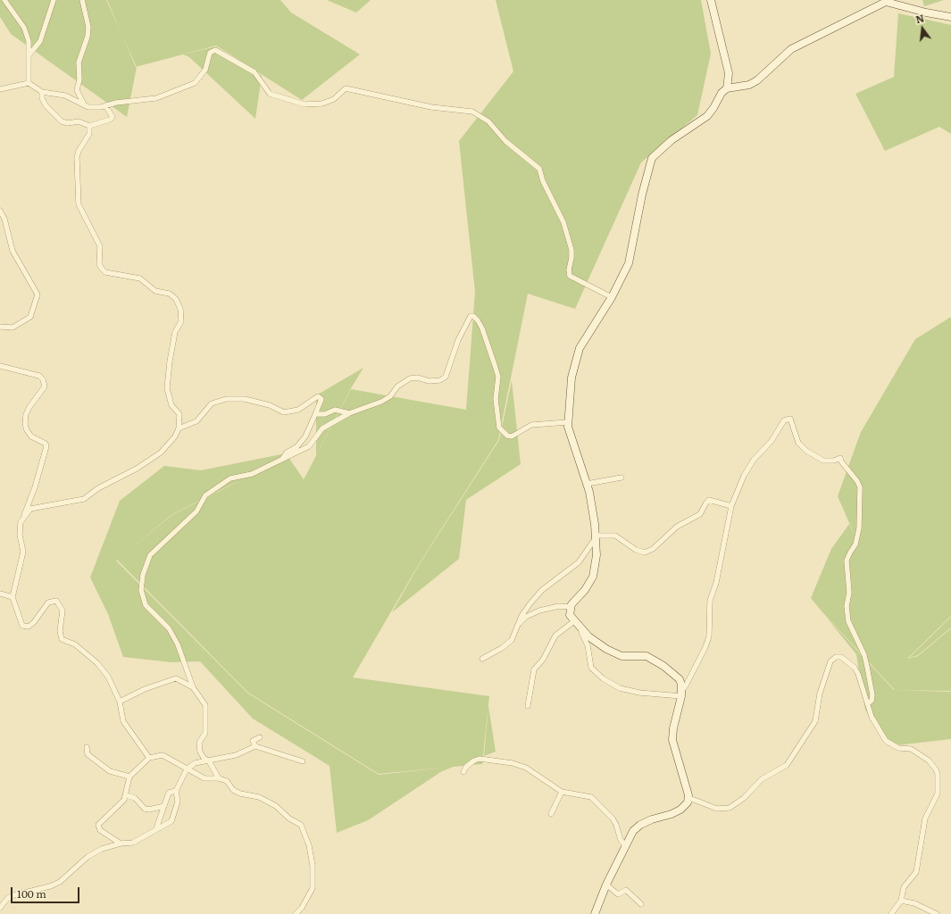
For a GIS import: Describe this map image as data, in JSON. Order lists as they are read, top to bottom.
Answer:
{
  "scale_bar": "100 m",
  "north": "top"
}
